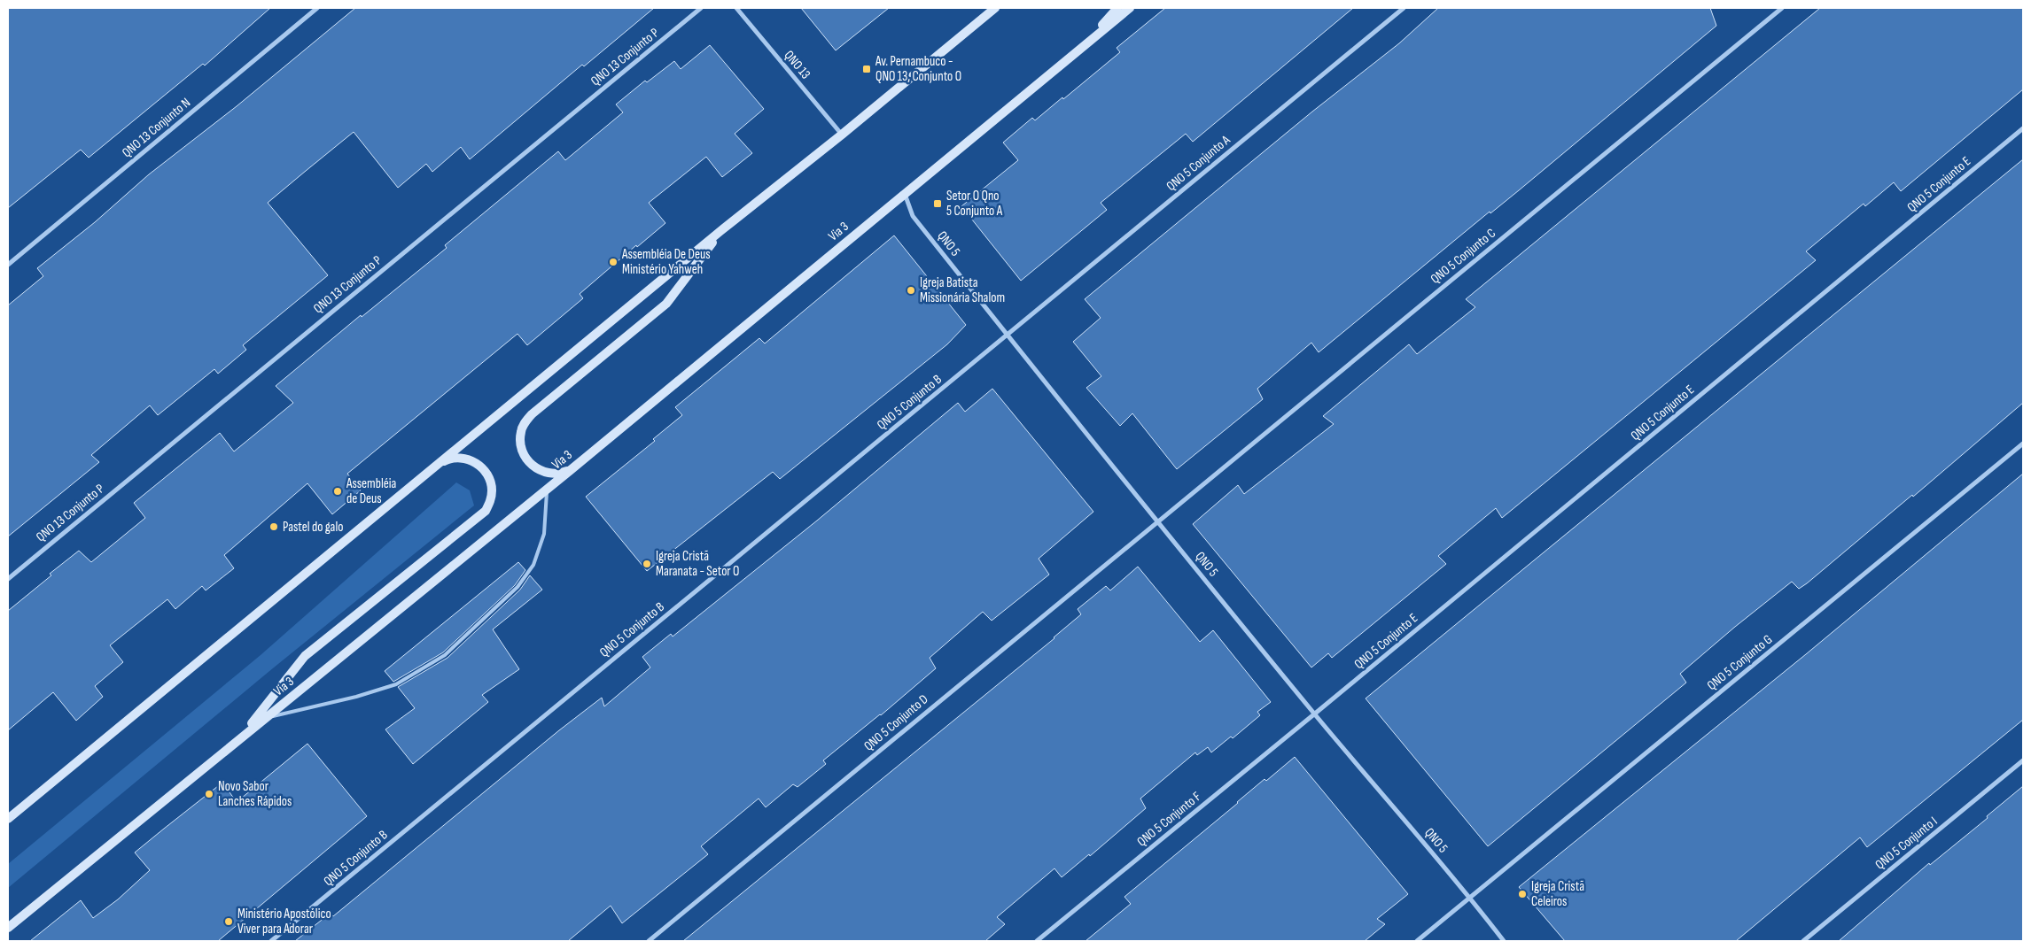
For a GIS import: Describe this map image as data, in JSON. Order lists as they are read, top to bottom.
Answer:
{
  "streets": {
    "main road": ["Via 3"],
    "street": [
      "QNO 13 Conjunto P",
      "QNO 13",
      "QNO 13 Conjunto N",
      "QNO 5 Conjunto A",
      "QNO 5 Conjunto E",
      "QNO 5",
      "QNO 5 Conjunto C",
      "QNO 5 Conjunto B",
      "QNO 5 Conjunto G",
      "QNO 5 Conjunto D",
      "QNO 5 Conjunto F",
      "QNO 5 Conjunto I"
    ]
  },
  "crossings": [
    ["QNO 5 Conjunto A", "QNO 5"],
    ["QNO 5 Conjunto A", "QNO 5 Conjunto B"],
    ["QNO 5 Conjunto E", "QNO 5"],
    ["QNO 5 Conjunto E", "QNO 5 Conjunto F"],
    ["Via 3", "QNO 5"],
    ["QNO 5", "QNO 5 Conjunto C"],
    ["QNO 5", "QNO 5 Conjunto B"],
    ["QNO 5", "QNO 5 Conjunto G"],
    ["QNO 5", "QNO 5 Conjunto D"],
    ["QNO 5", "QNO 5 Conjunto F"],
    ["QNO 5 Conjunto C", "QNO 5 Conjunto D"]
  ],
  "places": {
    "transit": ["Av. Pernambuco - QNO 13, Conjunto O", "Setor O Qno 5 Conjunto A"],
    "other": [
      "Assembléia De Deus Ministério Yahweh",
      "Igreja Batista Missionária Shalom",
      "Assembléia de Deus",
      "Pastel do galo",
      "Igreja Cristã Maranata - Setor O",
      "Novo Sabor Lanches Rápidos",
      "Igreja Cristã Celeiros",
      "Ministério Apostólico Viver para Adorar"
    ]
  }
}
